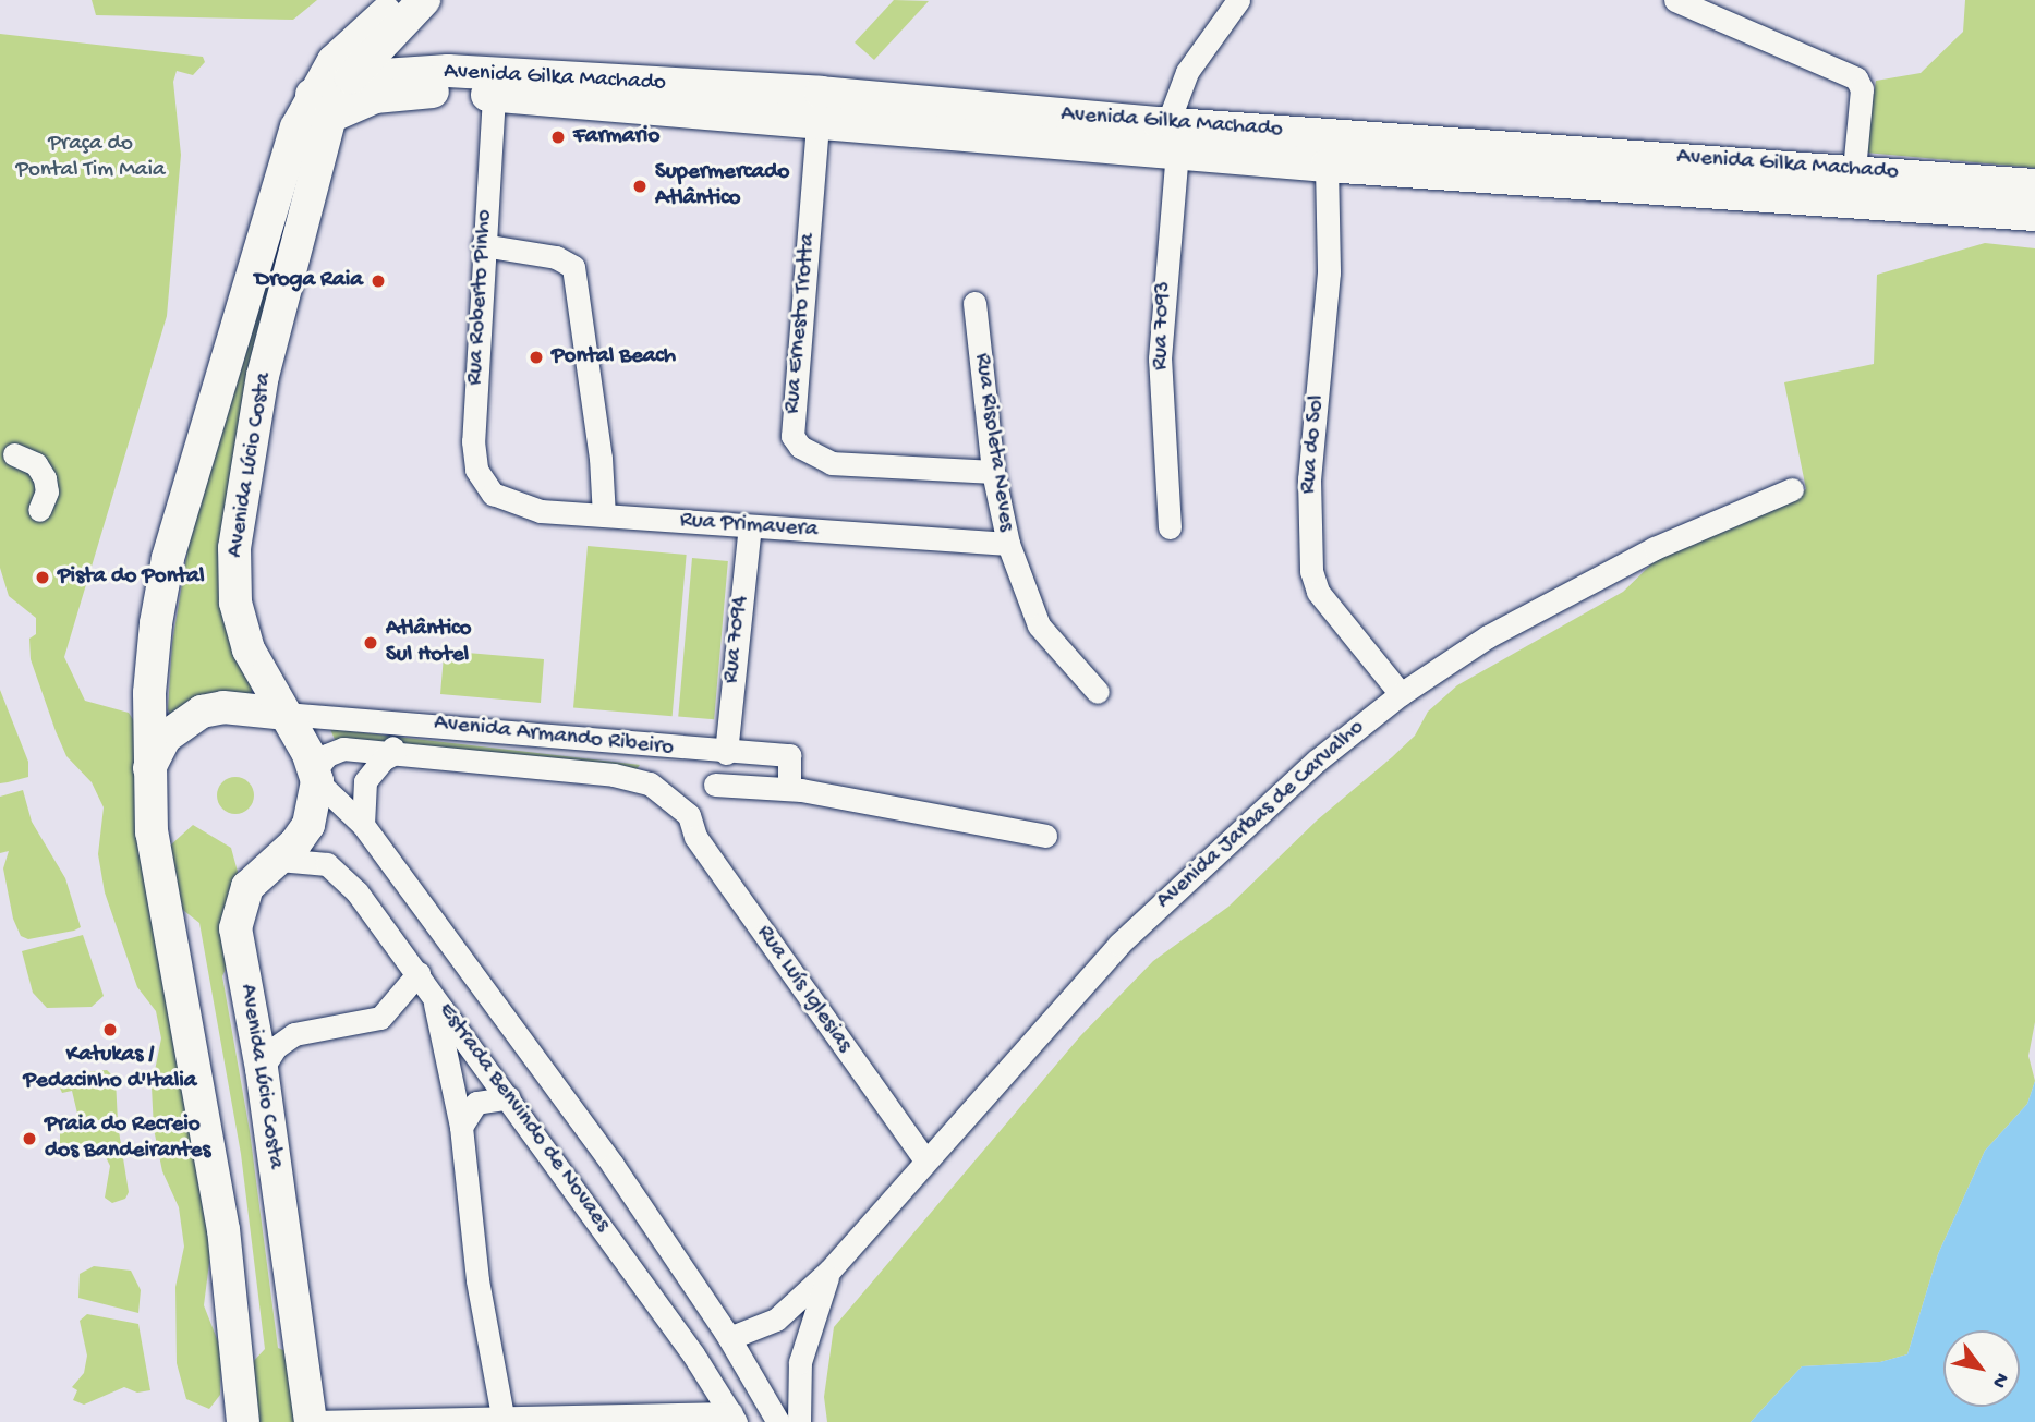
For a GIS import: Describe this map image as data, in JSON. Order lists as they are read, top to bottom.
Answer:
{
  "streets": {
    "main road": ["Avenida Gilka Machado", "Avenida Lúcio Costa"],
    "street": [
      "Rua Roberto Pinho",
      "Rua Ernesto Trotta",
      "Rua 7093",
      "Rua Risoleta Neves",
      "Rua do Sol",
      "Rua Primavera",
      "Rua 7094",
      "Avenida Armando Ribeiro",
      "Avenida Jarbas de Carvalho",
      "Rua Luís Iglesias",
      "Estrada Benvindo de Novaes"
    ]
  },
  "crossings": [
    ["Avenida Gilka Machado", "Rua Roberto Pinho"],
    ["Avenida Gilka Machado", "Rua Ernesto Trotta"],
    ["Avenida Gilka Machado", "Rua 7093"],
    ["Avenida Gilka Machado", "Rua do Sol"],
    ["Avenida Gilka Machado", "Avenida Lúcio Costa"],
    ["Rua Roberto Pinho", "Rua Primavera"],
    ["Rua Ernesto Trotta", "Rua Risoleta Neves"],
    ["Rua Risoleta Neves", "Rua Primavera"],
    ["Rua do Sol", "Avenida Jarbas de Carvalho"],
    ["Avenida Lúcio Costa", "Avenida Armando Ribeiro"],
    ["Avenida Lúcio Costa", "Estrada Benvindo de Novaes"],
    ["Rua Primavera", "Rua 7094"],
    ["Rua 7094", "Avenida Armando Ribeiro"],
    ["Avenida Armando Ribeiro", "Rua Luís Iglesias"],
    ["Avenida Armando Ribeiro", "Estrada Benvindo de Novaes"],
    ["Avenida Jarbas de Carvalho", "Rua Luís Iglesias"],
    ["Avenida Jarbas de Carvalho", "Estrada Benvindo de Novaes"]
  ],
  "parks": ["Praça do Pontal Tim Maia"],
  "places": [
    "Farmario",
    "Supermercado Atlântico",
    "Droga Raia",
    "Pontal Beach",
    "Pista do Pontal",
    "Atlântico Sul Hotel",
    "Katukas / Pedacinho d'Italia",
    "Praia do Recreio dos Bandeirantes"
  ],
  "north": "bottom right"
}
